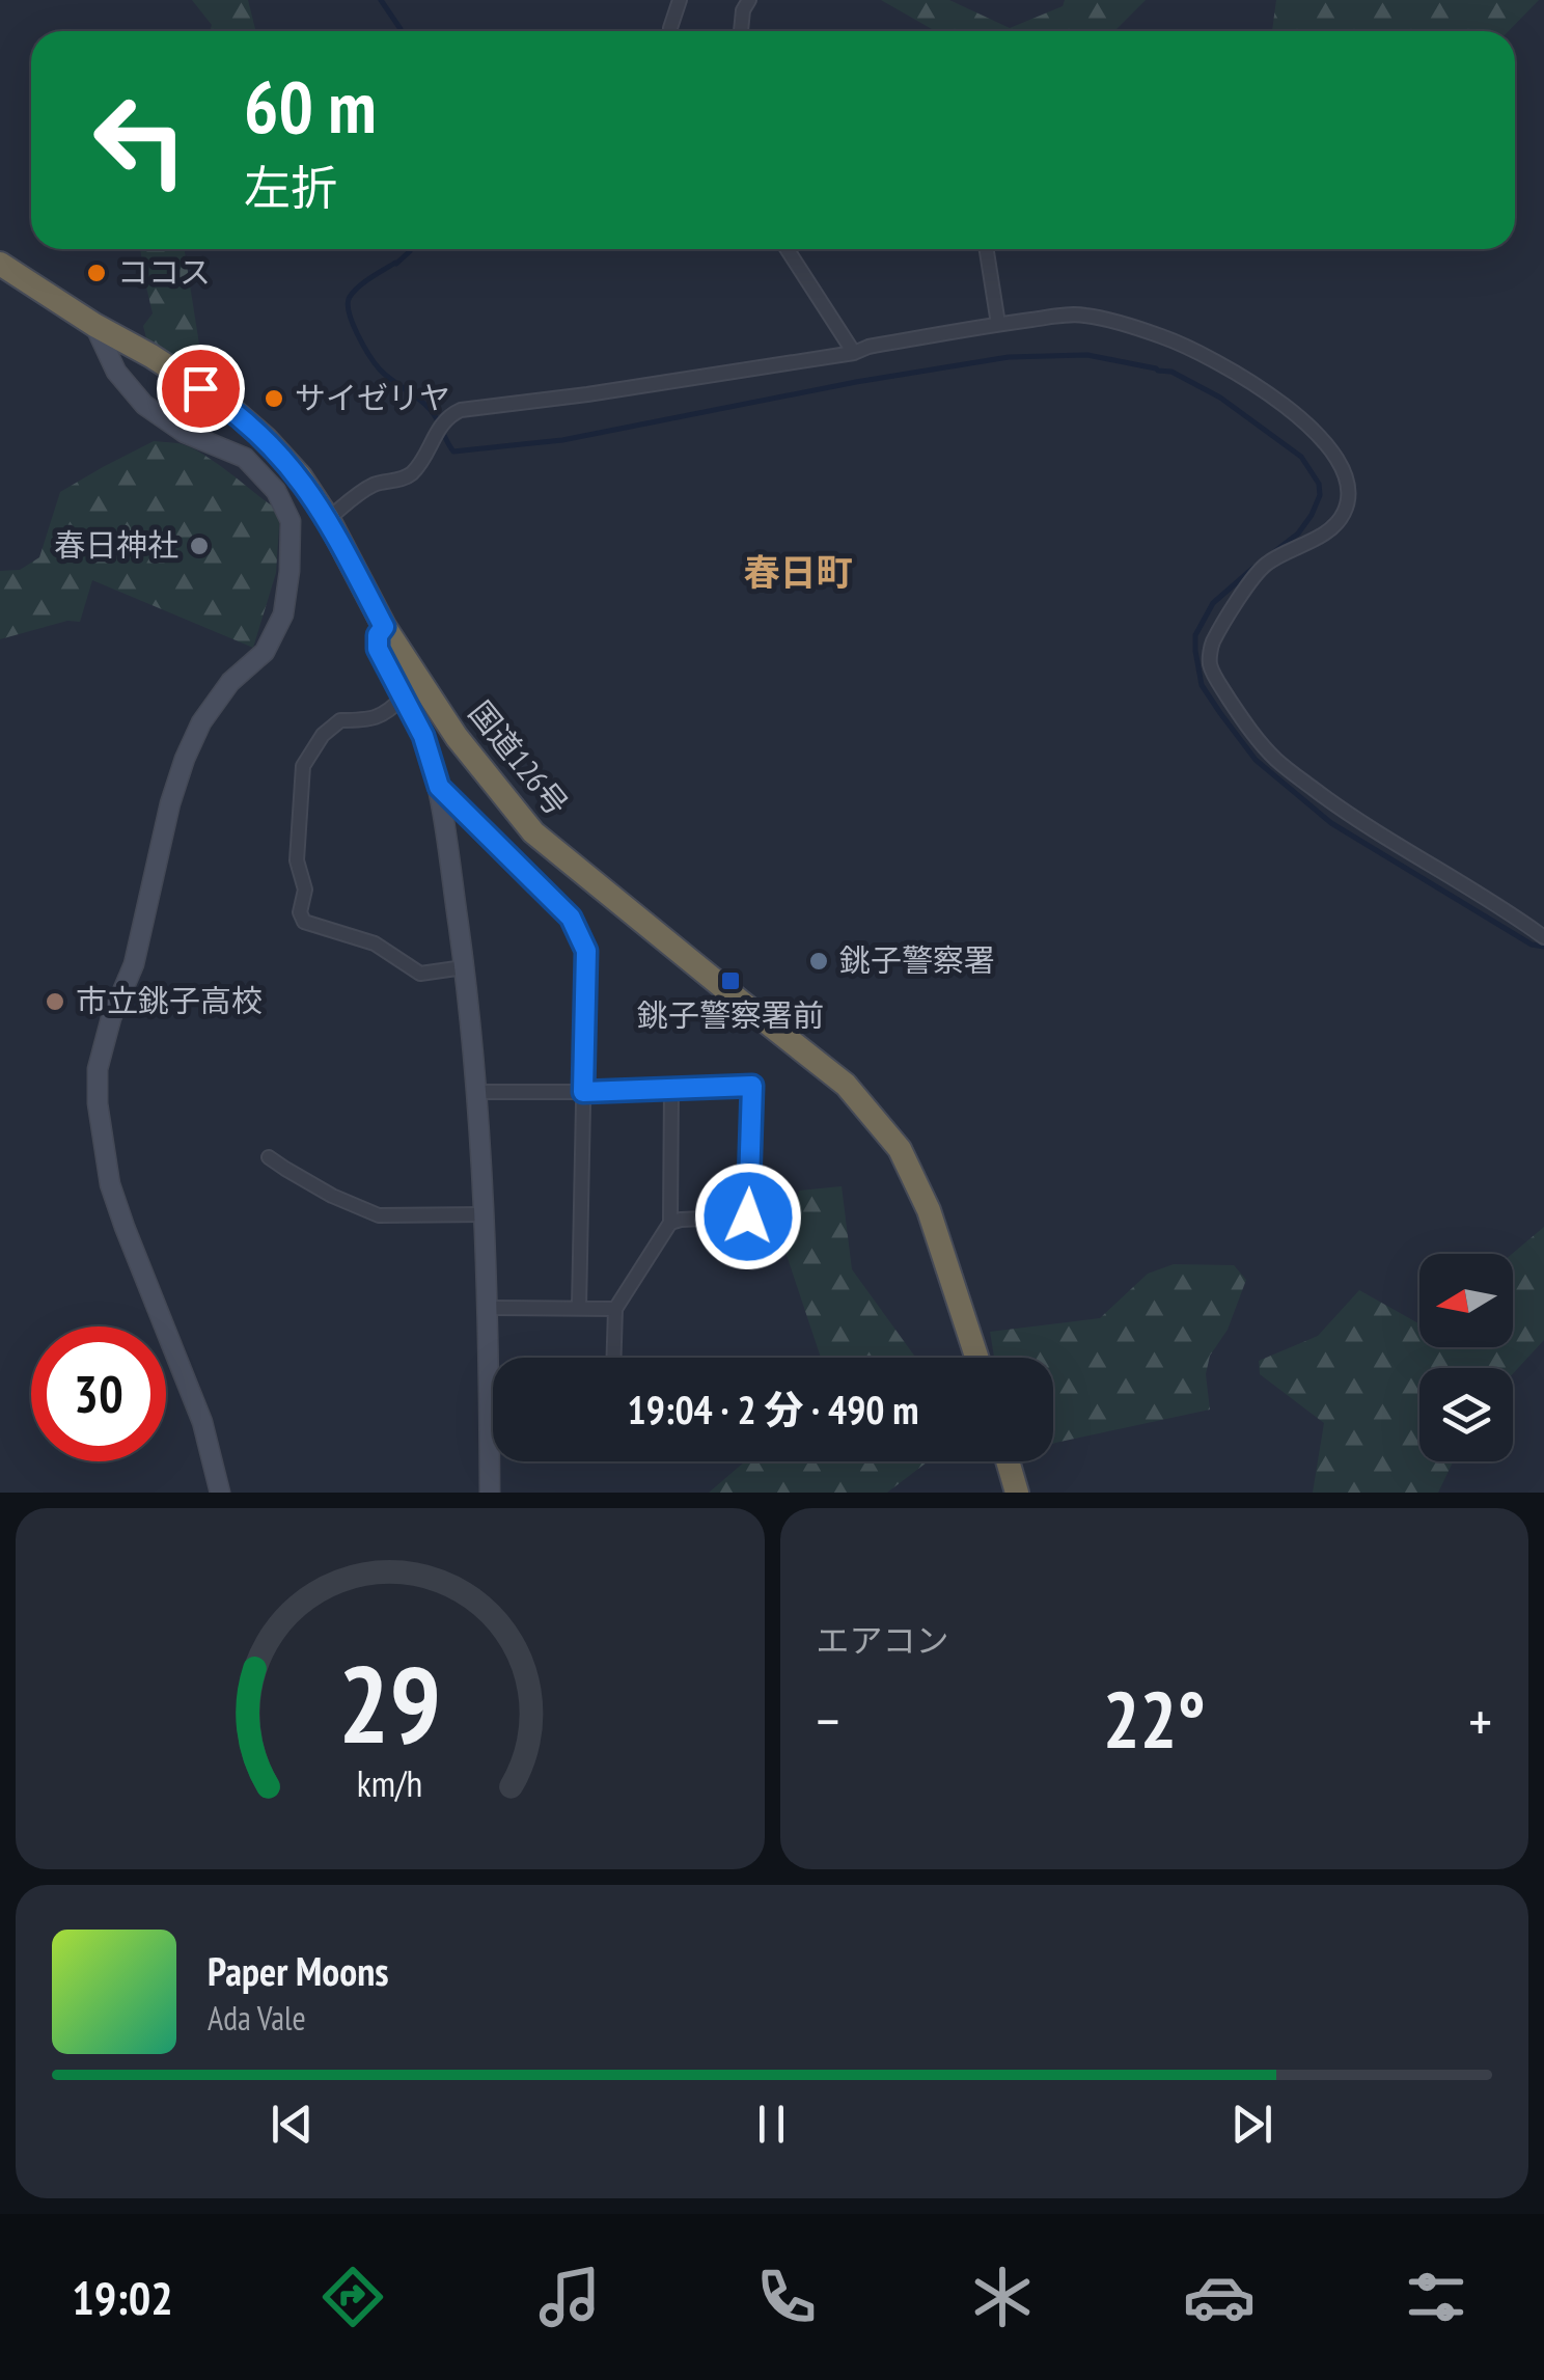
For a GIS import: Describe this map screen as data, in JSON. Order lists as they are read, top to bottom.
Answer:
{
  "streets": {
    "highway": ["国道126号"]
  },
  "districts": ["春日町"],
  "places": {
    "other": [
      "ココス",
      "サイゼリヤ",
      "春日神社",
      "銚子警察署",
      "市立銚子高校"
    ],
    "transit": ["銚子警察署前"]
  },
  "north": "left",
  "page": {
    "turn": ["60 m", "左折"],
    "limit": "30",
    "trip": "19:04 · 2 分 · 490 m",
    "tile": "エアコン",
    "heat": ["−", "22°", "+"],
    "song": ["Paper Moons", "Ada Vale"],
    "tabs": "19:02",
    "gauge": ["29", "km/h"]
  }
}
